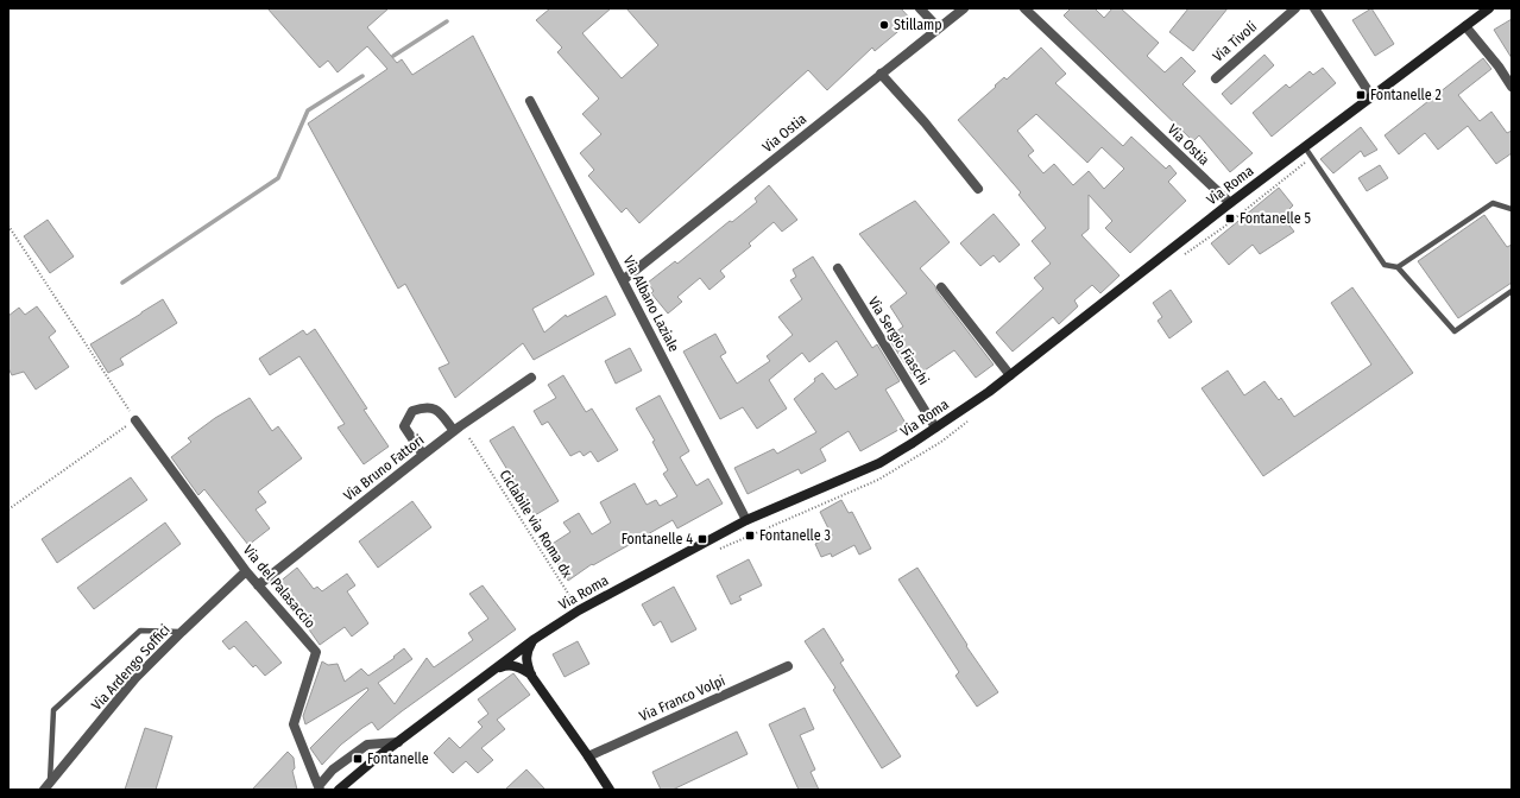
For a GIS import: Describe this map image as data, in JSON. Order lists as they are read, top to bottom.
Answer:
{
  "streets": {
    "main road": ["Via Roma"],
    "street": [
      "Via Tivoli",
      "Via Ostia",
      "Via Albano Laziale",
      "Via Sergio Fiaschi",
      "Via Bruno Fattori",
      "Via del Palasaccio",
      "Via Ardengo Soffici",
      "Via Franco Volpi"
    ],
    "path": ["Ciclabile via Roma dx"]
  },
  "crossings": [
    ["Via Ostia", "Via Roma"],
    ["Via Ostia", "Via Albano Laziale"],
    ["Via Roma", "Via Albano Laziale"],
    ["Via Roma", "Via Sergio Fiaschi"],
    ["Via Bruno Fattori", "Via del Palasaccio"],
    ["Via del Palasaccio", "Via Ardengo Soffici"]
  ],
  "places": {
    "other": ["Stillamp"],
    "transit": [
      "Fontanelle 2",
      "Fontanelle 5",
      "Fontanelle 3",
      "Fontanelle 4",
      "Fontanelle"
    ]
  }
}
